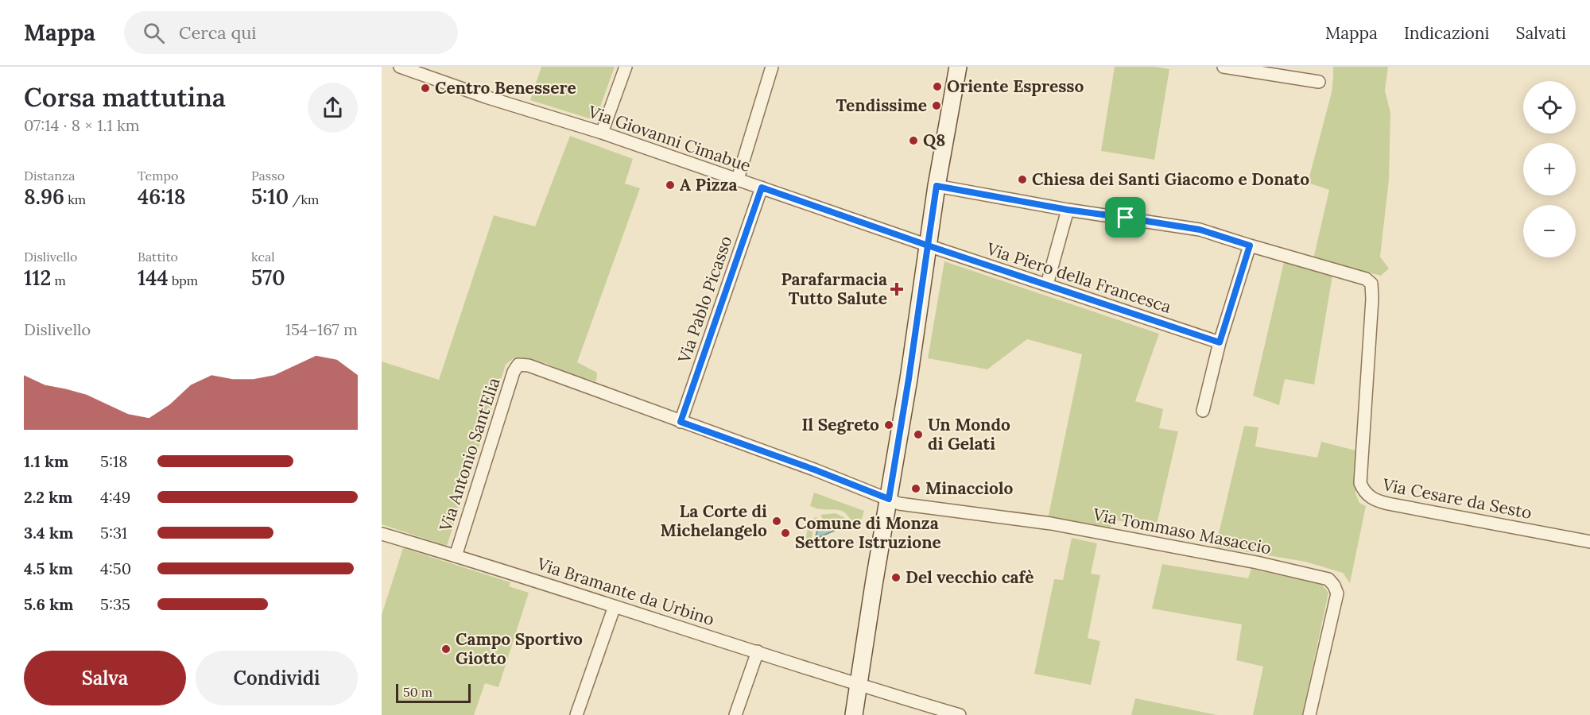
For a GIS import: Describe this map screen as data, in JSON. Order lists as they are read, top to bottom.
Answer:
{
  "streets": {
    "street": [
      "Via Giovanni Cimabue",
      "Via Piero della Francesca",
      "Via Pablo Picasso",
      "Via Antonio Sant'Elia",
      "Via Cesare da Sesto",
      "Via Tommaso Masaccio",
      "Via Bramante da Urbino"
    ]
  },
  "crossings": [
    ["Via Giovanni Cimabue", "Via Piero della Francesca"],
    ["Via Giovanni Cimabue", "Via Pablo Picasso"],
    ["Via Pablo Picasso", "Via Tommaso Masaccio"],
    ["Via Antonio Sant'Elia", "Via Tommaso Masaccio"],
    ["Via Antonio Sant'Elia", "Via Bramante da Urbino"]
  ],
  "places": {
    "other": [
      "Oriente Espresso",
      "Centro Benessere",
      "Tendissime",
      "Q8",
      "Chiesa dei Santi Giacomo e Donato",
      "A Pizza",
      "Il Segreto",
      "Un Mondo di Gelati",
      "Minacciolo",
      "La Corte di Michelangelo",
      "Comune di Monza Settore Istruzione",
      "Del vecchio cafè",
      "Campo Sportivo Giotto"
    ],
    "health": ["Parafarmacia Tutto Salute"]
  },
  "scale_bar": "50 m",
  "page": {
    "header": "Mappa",
    "search": "Cerca qui",
    "nav": ["Mappa", "Indicazioni", "Salvati"],
    "heading": ["Corsa mattutina", "07:14 · 8 × 1.1 km"],
    "map_buttons": ["+", "−"],
    "stats": [
      ["Distanza", "8.96 km"],
      ["Tempo", "46:18"],
      ["Passo", "5:10 /km"],
      ["Dislivello", "112 m"],
      ["Battito", "144 bpm"],
      ["kcal", "570"]
    ],
    "chart": ["Dislivello", "154–167 m"],
    "list": [
      {
        "name": "1.1 km",
        "note": "5:18"
      },
      {
        "name": "2.2 km",
        "note": "4:49"
      },
      {
        "name": "3.4 km",
        "note": "5:31"
      },
      {
        "name": "4.5 km",
        "note": "4:50"
      },
      {
        "name": "5.6 km",
        "note": "5:35"
      }
    ],
    "buttons": ["Salva", "Condividi"],
    "scale": "50 m"
  }
}
